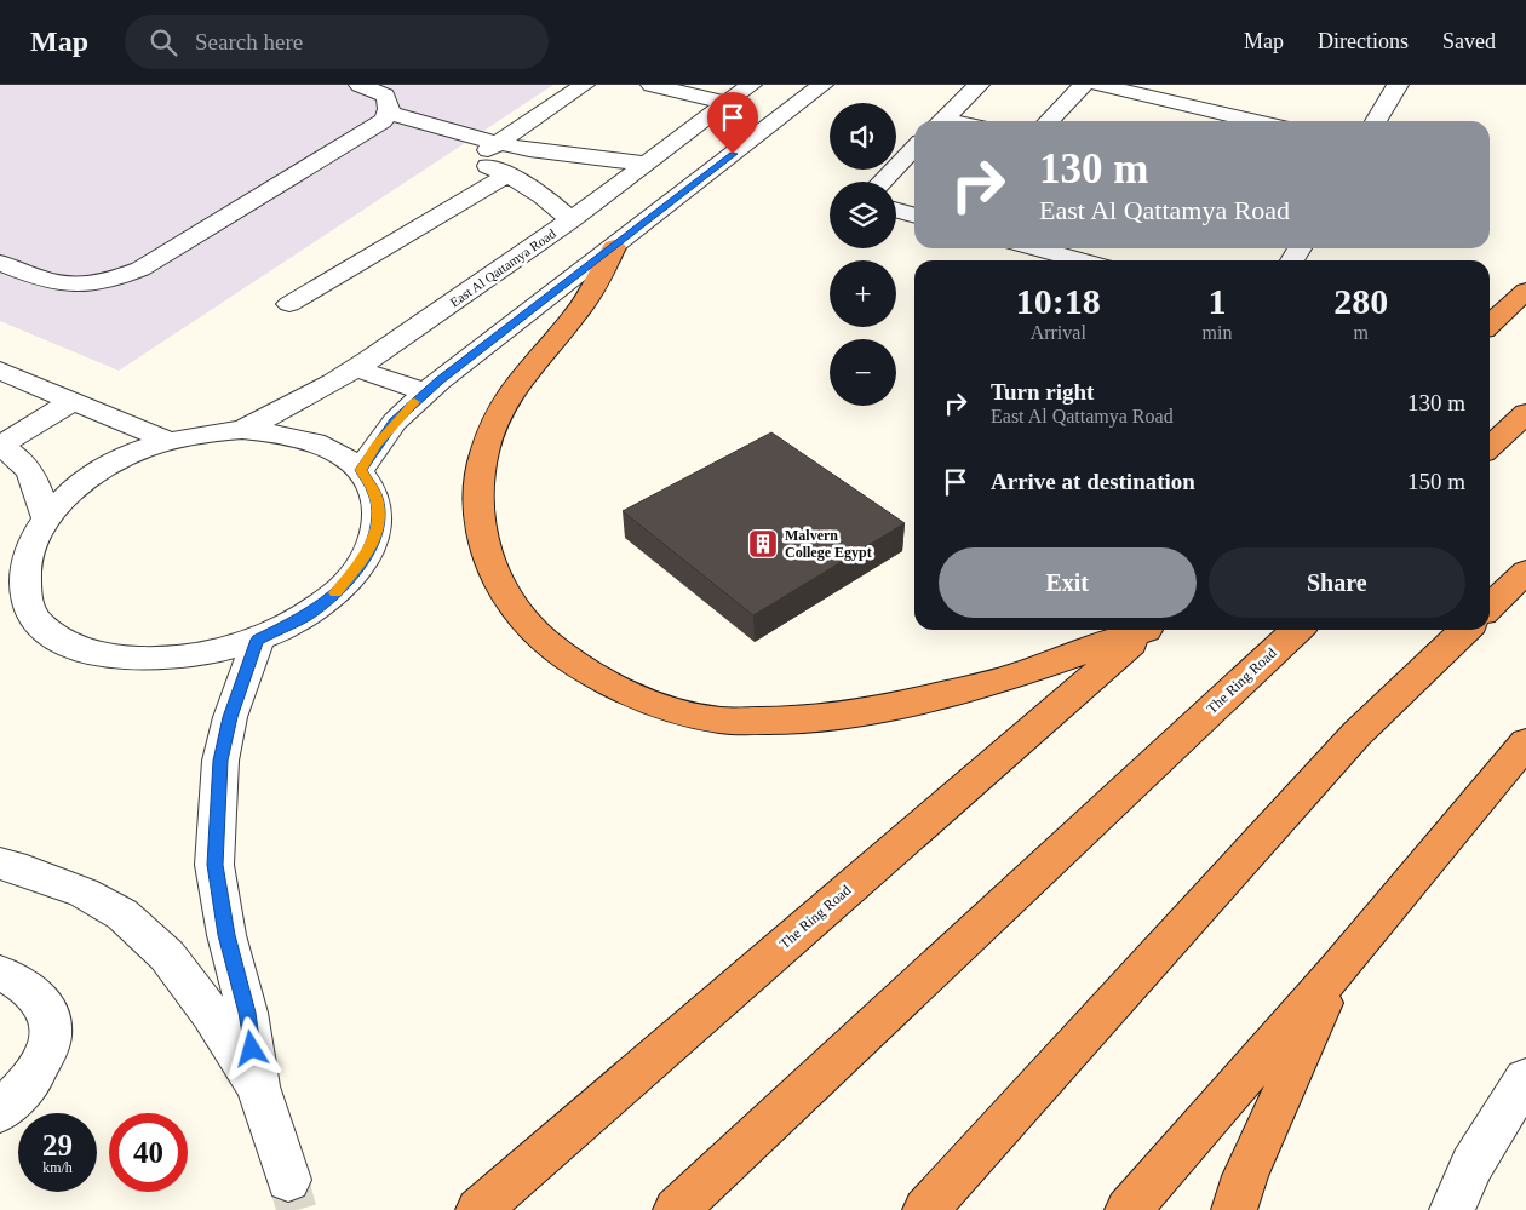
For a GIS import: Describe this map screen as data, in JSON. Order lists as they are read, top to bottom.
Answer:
{
  "streets": {
    "highway": ["The Ring Road"],
    "street": ["East Al Qattamya Road"]
  },
  "places": {
    "building": ["Malvern College Egypt"]
  },
  "page": {
    "header": "Map",
    "search": "Search here",
    "nav": ["Map", "Directions", "Saved"],
    "map_buttons": ["+", "−"],
    "turn": ["130 m", "East Al Qattamya Road"],
    "eta": [
      "10:18",
      "Arrival",
      "1",
      "min",
      "280",
      "m"
    ],
    "list": [
      {
        "name": "Turn right",
        "note": "East Al Qattamya Road",
        "value": "130 m"
      },
      {
        "name": "Arrive at destination",
        "value": "150 m"
      }
    ],
    "buttons": ["Exit", "Share"],
    "speed": "29 km/h",
    "limit": "40"
  }
}
